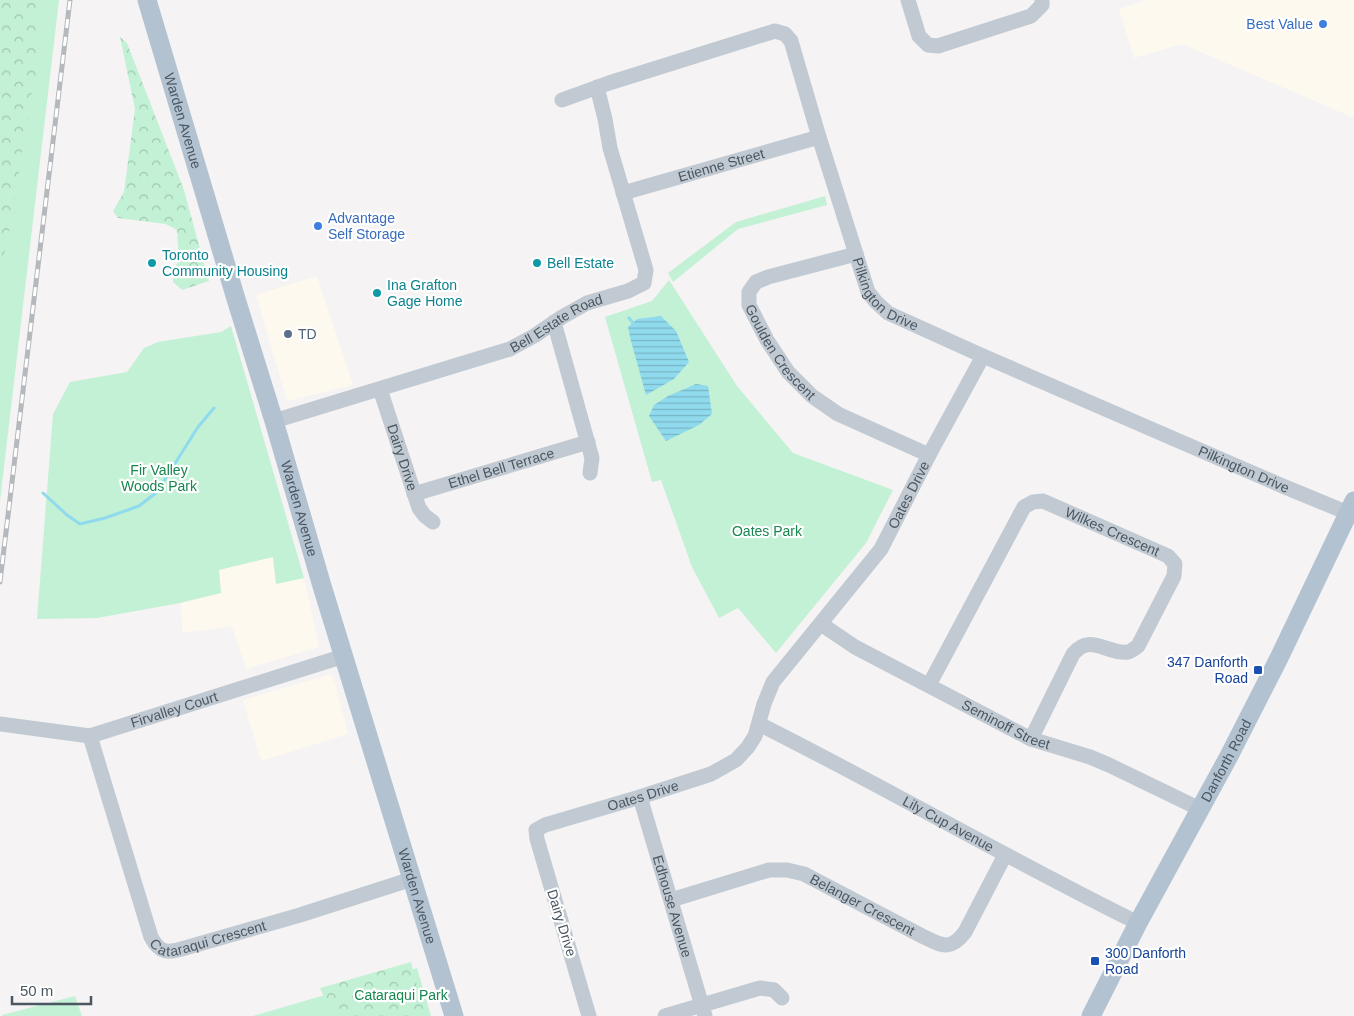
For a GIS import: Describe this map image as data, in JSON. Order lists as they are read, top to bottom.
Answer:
{
  "streets": {
    "main road": ["Warden Avenue", "Danforth Road"],
    "street": [
      "Etienne Street",
      "Pilkington Drive",
      "Bell Estate Road",
      "Goulden Crescent",
      "Dairy Drive",
      "Ethel Bell Terrace",
      "Oates Drive",
      "Wilkes Crescent",
      "Firvalley Court",
      "Seminoff Street",
      "Lily Cup Avenue",
      "Belanger Crescent",
      "Edhouse Avenue",
      "Cataraqui Crescent"
    ]
  },
  "crossings": [
    ["Warden Avenue", "Bell Estate Road"],
    ["Warden Avenue", "Firvalley Court"],
    ["Warden Avenue", "Cataraqui Crescent"],
    ["Etienne Street", "Pilkington Drive"],
    ["Etienne Street", "Bell Estate Road"],
    ["Pilkington Drive", "Bell Estate Road"],
    ["Pilkington Drive", "Goulden Crescent"],
    ["Pilkington Drive", "Oates Drive"],
    ["Pilkington Drive", "Danforth Road"],
    ["Bell Estate Road", "Dairy Drive"],
    ["Goulden Crescent", "Oates Drive"],
    ["Dairy Drive", "Ethel Bell Terrace"],
    ["Dairy Drive", "Oates Drive"],
    ["Oates Drive", "Seminoff Street"],
    ["Oates Drive", "Lily Cup Avenue"],
    ["Oates Drive", "Edhouse Avenue"],
    ["Wilkes Crescent", "Seminoff Street"],
    ["Firvalley Court", "Cataraqui Crescent"],
    ["Seminoff Street", "Danforth Road"],
    ["Danforth Road", "Lily Cup Avenue"],
    ["Lily Cup Avenue", "Belanger Crescent"],
    ["Belanger Crescent", "Edhouse Avenue"]
  ],
  "parks": ["Fir Valley Woods Park", "Oates Park", "Cataraqui Park"],
  "places": {
    "other": [
      "Best Value",
      "Advantage Self Storage",
      "Toronto Community Housing",
      "Bell Estate",
      "Ina Grafton Gage Home",
      "TD"
    ],
    "transit": ["347 Danforth Road", "300 Danforth Road"]
  },
  "scale_bar": "50 m"
}
